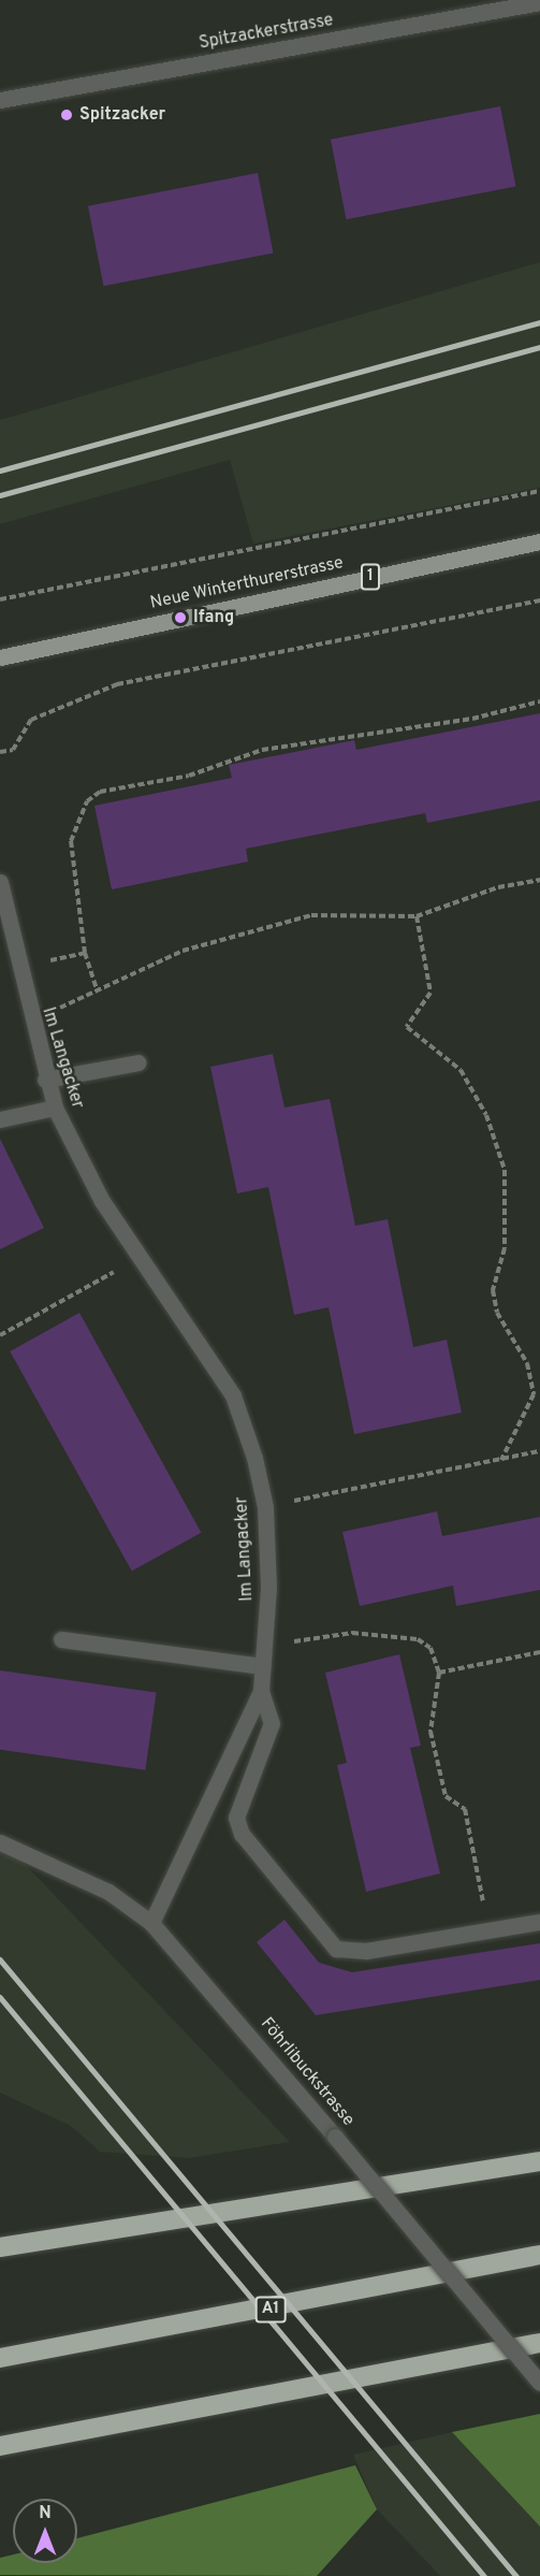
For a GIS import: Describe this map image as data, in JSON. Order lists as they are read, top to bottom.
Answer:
{
  "streets": {
    "highway": ["A1"],
    "main road": ["1", "Neue Winterthurerstrasse"],
    "street": ["Spitzackerstrasse", "Im Langacker", "Föhrlibuckstrasse"]
  },
  "places": ["Spitzacker", "Ifang"],
  "north": "top"
}
